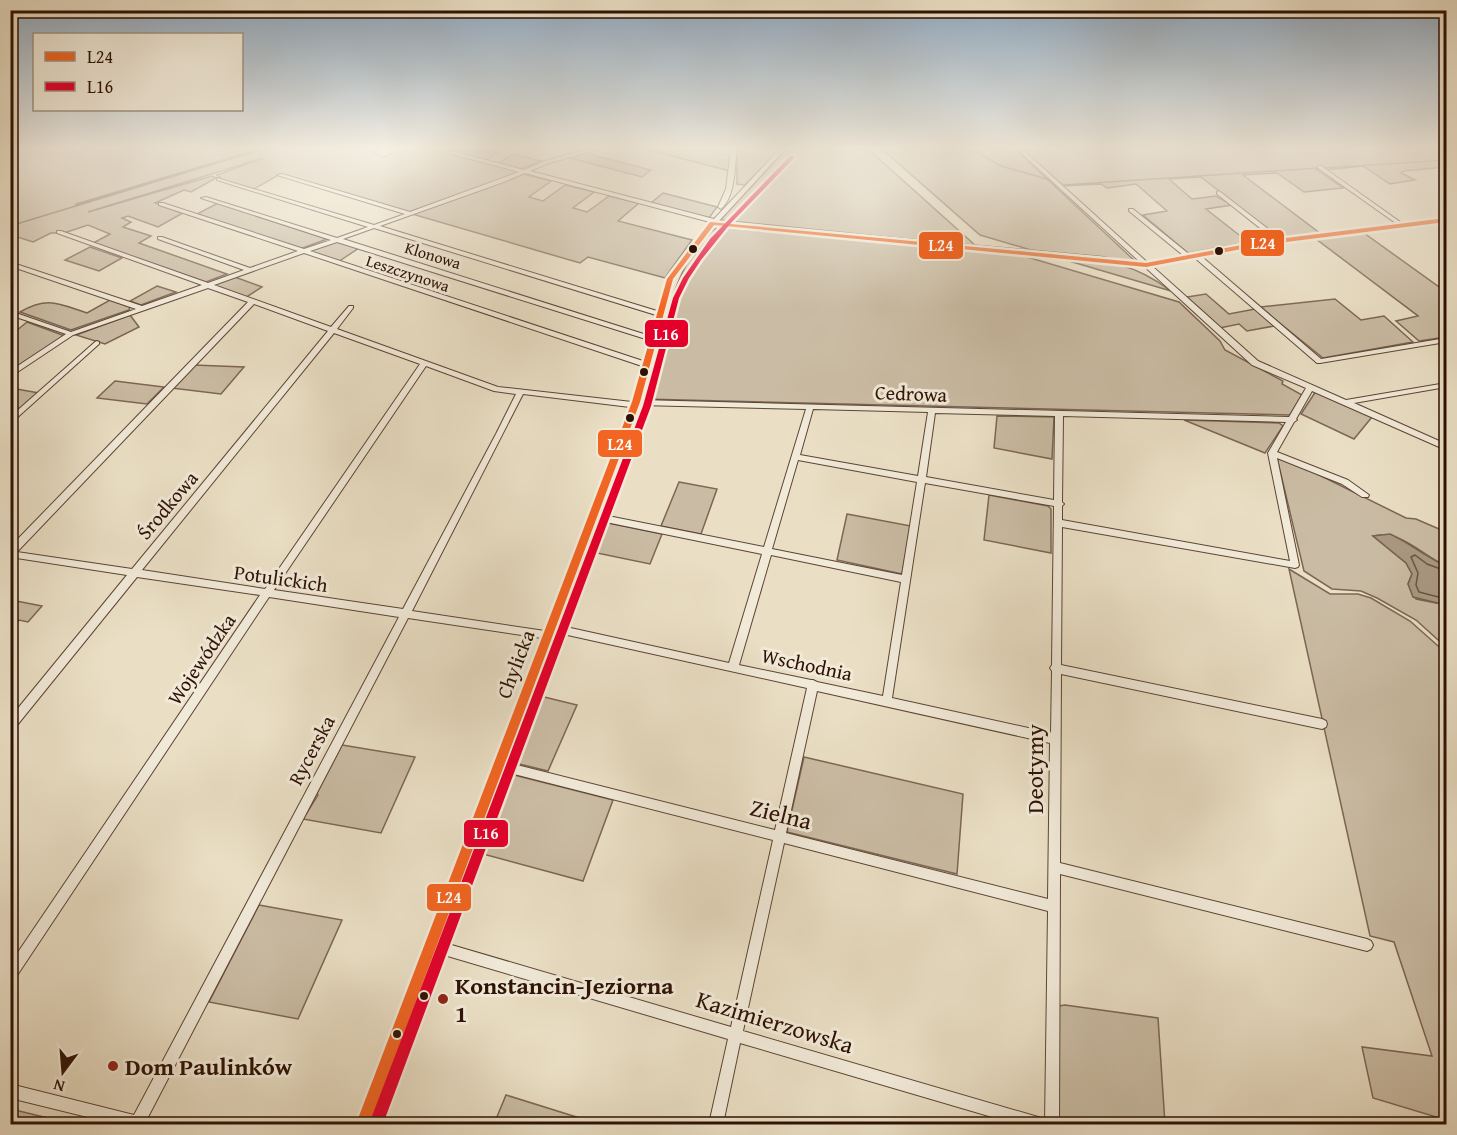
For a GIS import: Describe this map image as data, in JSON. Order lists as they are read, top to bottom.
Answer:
{
  "streets": {
    "street": [
      "Klonowa",
      "Leszczynowa",
      "Cedrowa",
      "Środkowa",
      "Potulickich",
      "Wojewódzka",
      "Chylicka",
      "Wschodnia",
      "Rycerska",
      "Deotymy",
      "Zielna",
      "Kazimierzowska"
    ]
  },
  "crossings": [
    ["Klonowa", "Chylicka"],
    ["Leszczynowa", "Chylicka"],
    ["Cedrowa", "Środkowa"],
    ["Cedrowa", "Wojewódzka"],
    ["Cedrowa", "Chylicka"],
    ["Cedrowa", "Rycerska"],
    ["Cedrowa", "Deotymy"],
    ["Środkowa", "Potulickich"],
    ["Potulickich", "Wojewódzka"],
    ["Potulickich", "Chylicka"],
    ["Potulickich", "Wschodnia"],
    ["Potulickich", "Rycerska"],
    ["Chylicka", "Wschodnia"],
    ["Chylicka", "Zielna"],
    ["Chylicka", "Kazimierzowska"],
    ["Wschodnia", "Deotymy"],
    ["Deotymy", "Zielna"]
  ],
  "places": ["Konstancin-Jeziorna 1", "Dom Paulinków"],
  "lines": ["transit line L16", "transit line L24"],
  "legend": ["L24", "L16"],
  "north": "bottom"
}
